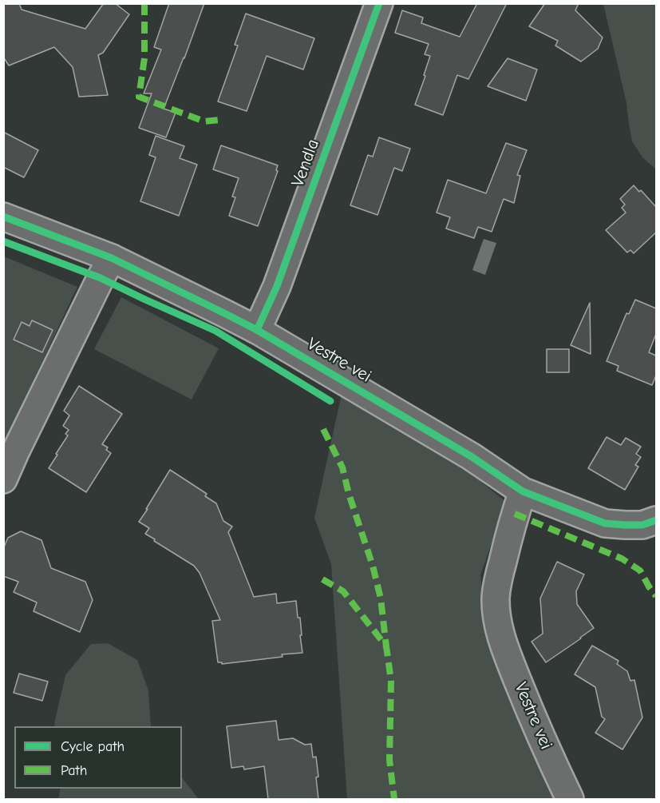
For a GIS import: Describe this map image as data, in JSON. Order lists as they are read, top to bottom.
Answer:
{
  "streets": {
    "street": ["Vendla", "Vestre vei"]
  },
  "crossings": [
    ["Vendla", "Vestre vei"]
  ],
  "legend": ["Cycle path", "Path"]
}
